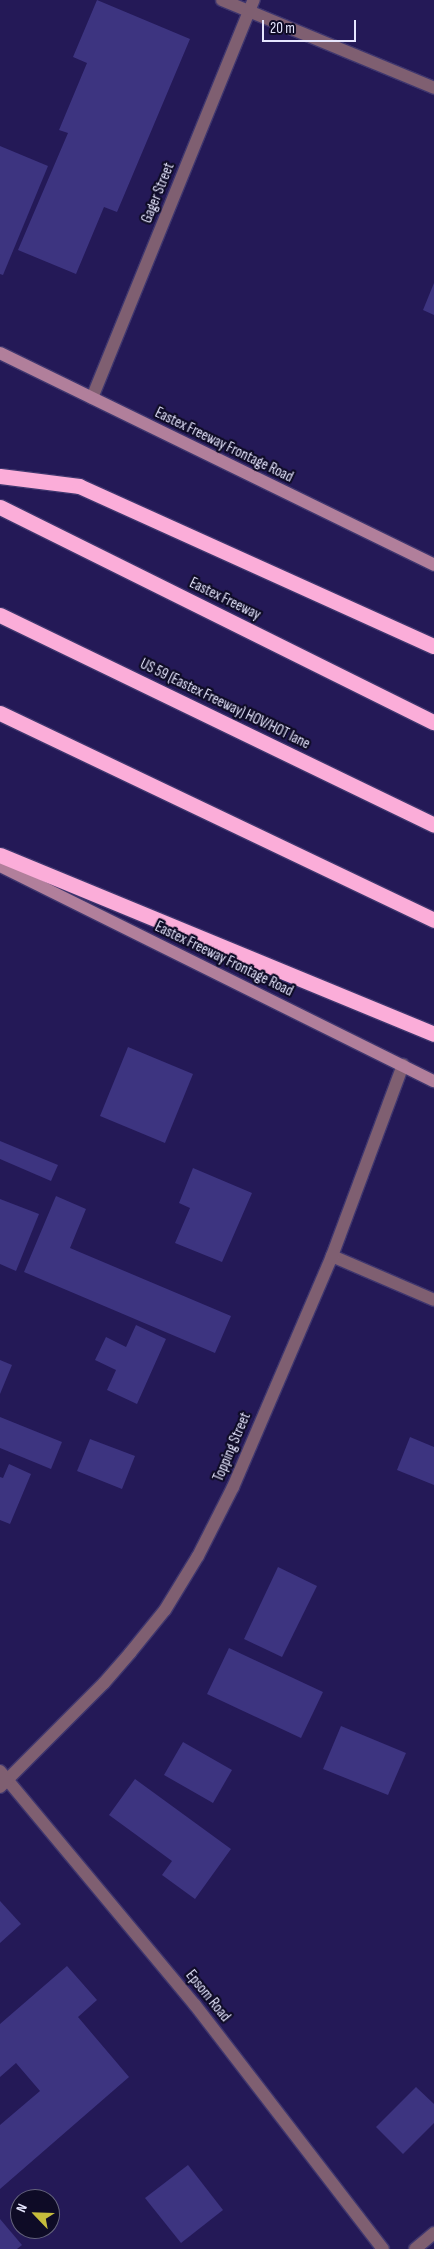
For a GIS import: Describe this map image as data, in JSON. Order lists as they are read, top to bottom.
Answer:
{
  "streets": {
    "highway": ["Eastex Freeway", "US 59 (Eastex Freeway) HOV/HOT lane"],
    "main road": ["Eastex Freeway Frontage Road"],
    "street": ["Gager Street", "Topping Street", "Epsom Road"]
  },
  "crossings": [
    ["Gager Street", "Eastex Freeway Frontage Road"],
    ["Eastex Freeway Frontage Road", "Topping Street"],
    ["Topping Street", "Epsom Road"]
  ],
  "scale_bar": "20 m",
  "north": "top left"
}
